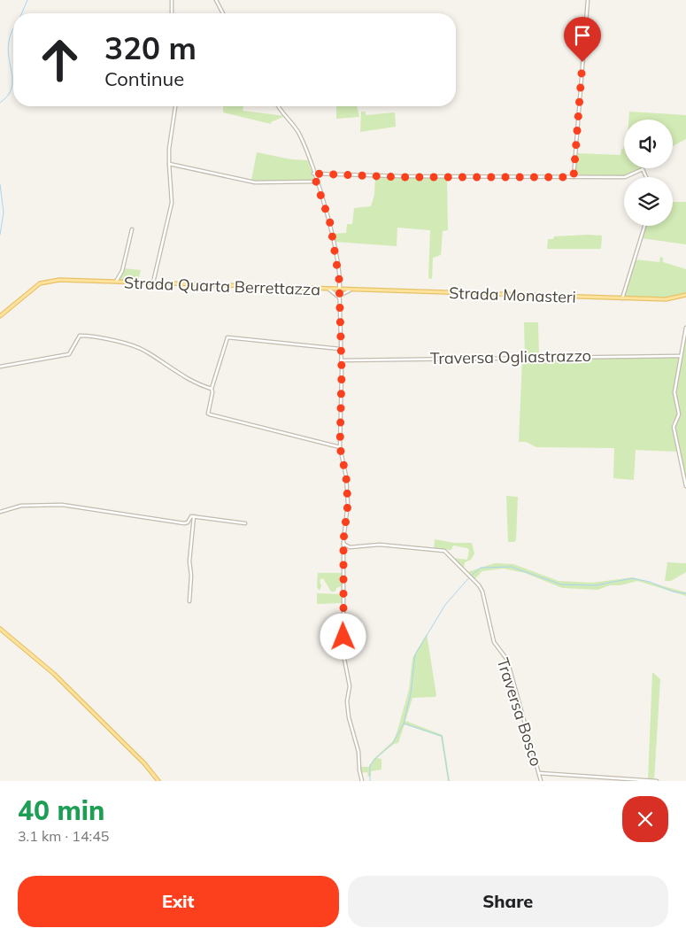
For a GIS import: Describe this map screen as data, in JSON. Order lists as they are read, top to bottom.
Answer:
{
  "streets": {
    "main road": ["Strada Quarta Berrettazza", "Strada Monasteri"],
    "street": ["Traversa Ogliastrazzo", "Traversa Bosco"]
  },
  "crossings": [
    ["Strada Quarta Berrettazza", "Strada Monasteri"]
  ],
  "page": {
    "turn": ["320 m", "Continue"],
    "heading": ["40 min", "3.1 km · 14:45"],
    "buttons": ["Exit", "Share"]
  }
}
